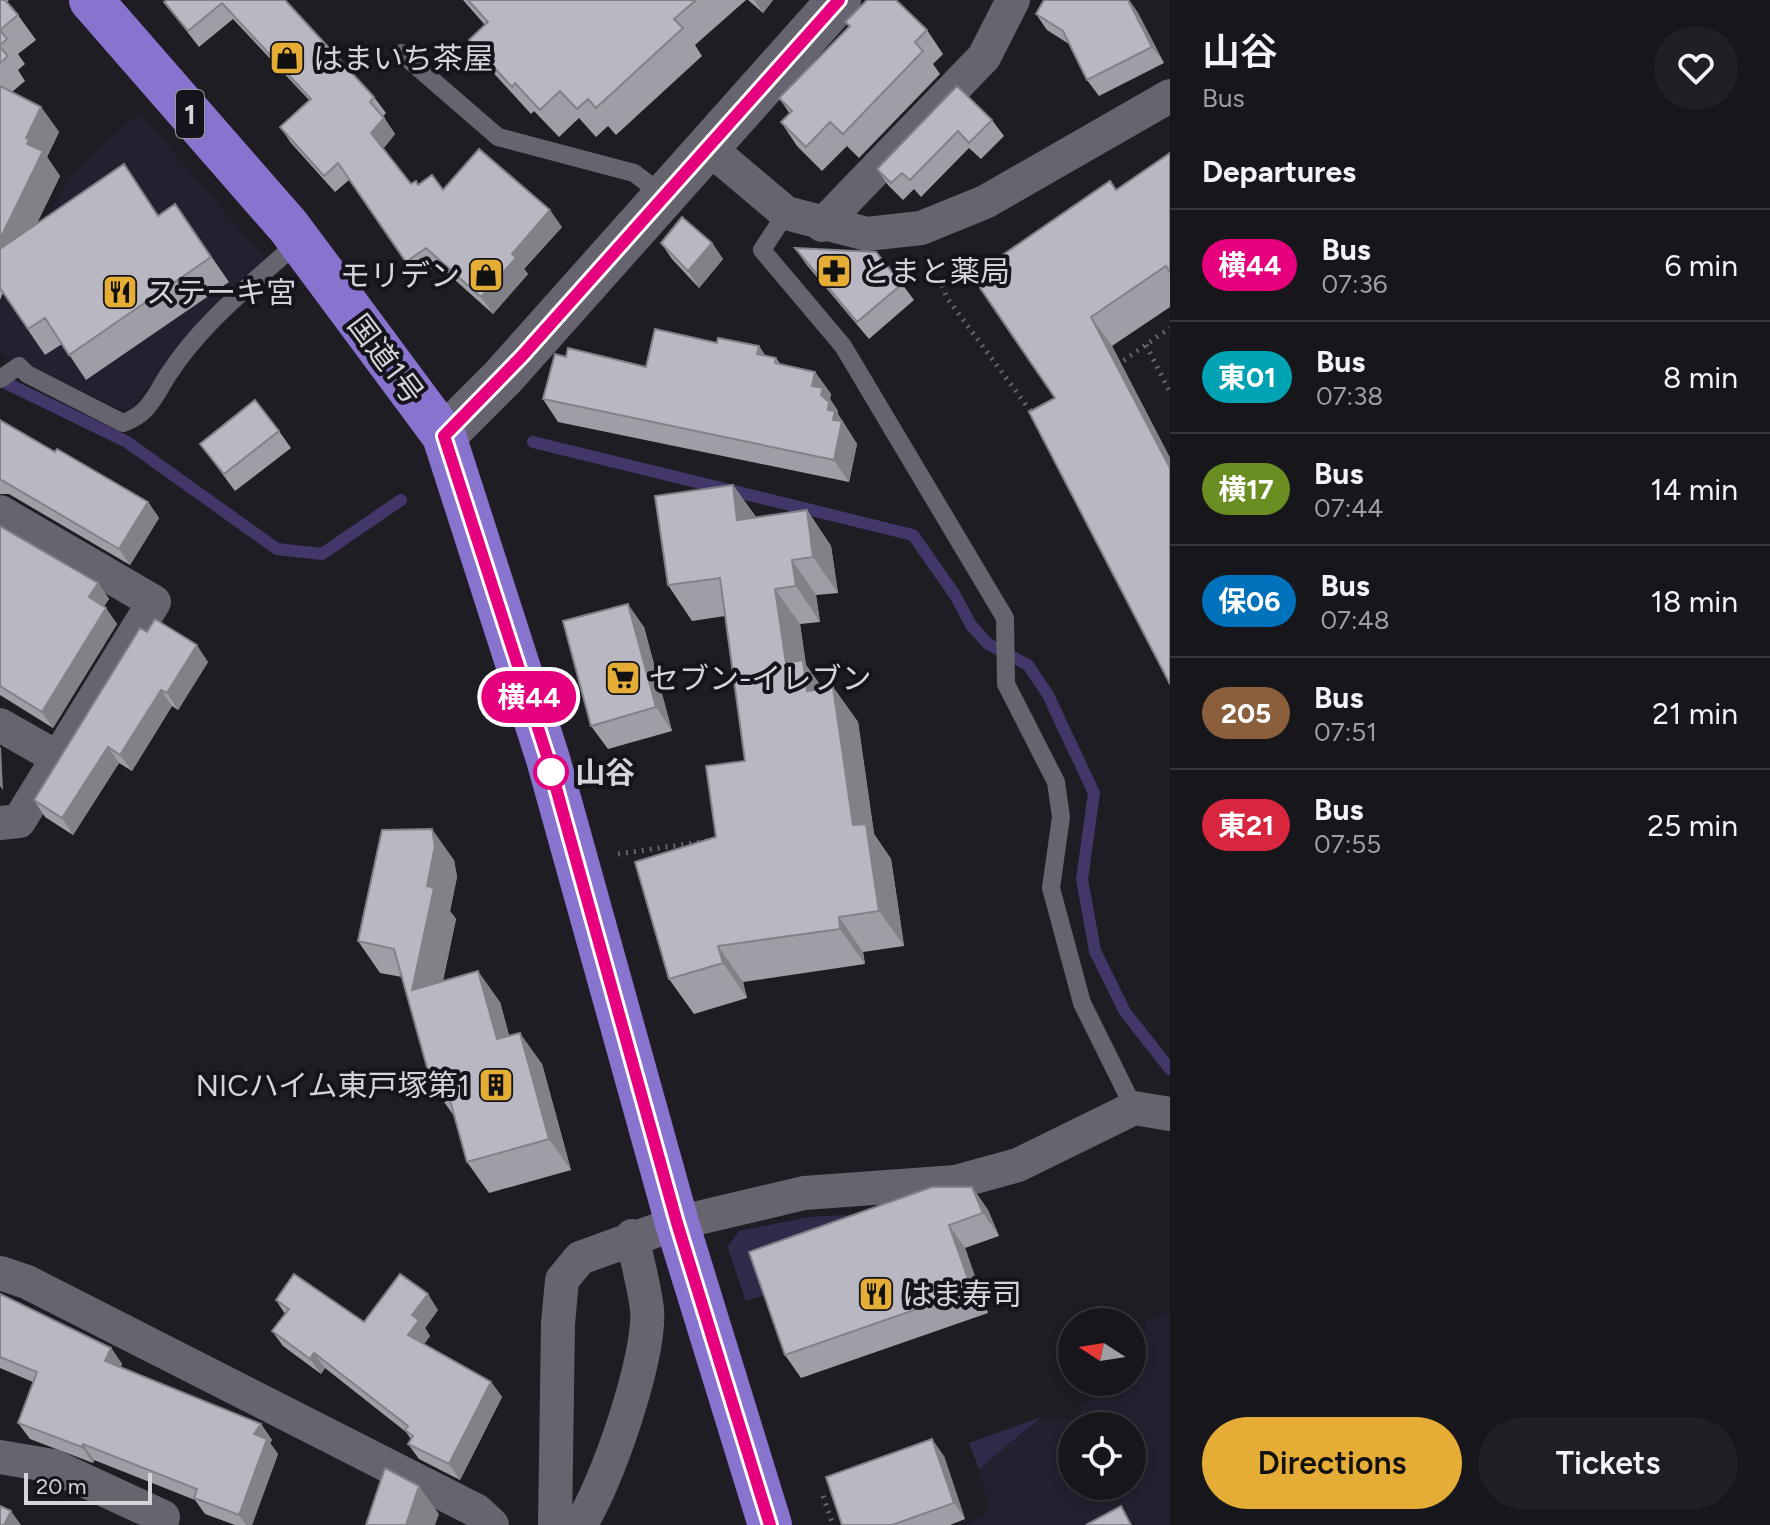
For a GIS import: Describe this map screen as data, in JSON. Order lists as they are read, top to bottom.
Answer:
{
  "streets": {
    "highway": ["1", "国道1号"]
  },
  "places": {
    "shop": ["はまいち茶屋", "モリデン"],
    "pharmacy": ["とまと薬局"],
    "restaurant": ["ステーキ宮", "はま寿司"],
    "supermarket": ["セブン-イレブン"],
    "other": ["山谷"],
    "building": ["NICハイム東戸塚第1"]
  },
  "lines": ["bus line 横44"],
  "scale_bar": "20 m",
  "north": "left",
  "page": {
    "on_map": "横44",
    "heading": [
      ["山谷", "Bus"],
      "Departures"
    ],
    "list": [
      {
        "mark": "横44",
        "name": "Bus",
        "note": "07:36",
        "value": "6 min"
      },
      {
        "mark": "東01",
        "name": "Bus",
        "note": "07:38",
        "value": "8 min"
      },
      {
        "mark": "横17",
        "name": "Bus",
        "note": "07:44",
        "value": "14 min"
      },
      {
        "mark": "保06",
        "name": "Bus",
        "note": "07:48",
        "value": "18 min"
      },
      {
        "mark": "205",
        "name": "Bus",
        "note": "07:51",
        "value": "21 min"
      },
      {
        "mark": "東21",
        "name": "Bus",
        "note": "07:55",
        "value": "25 min"
      }
    ],
    "buttons": ["Directions", "Tickets"],
    "scale": "20 m"
  }
}
